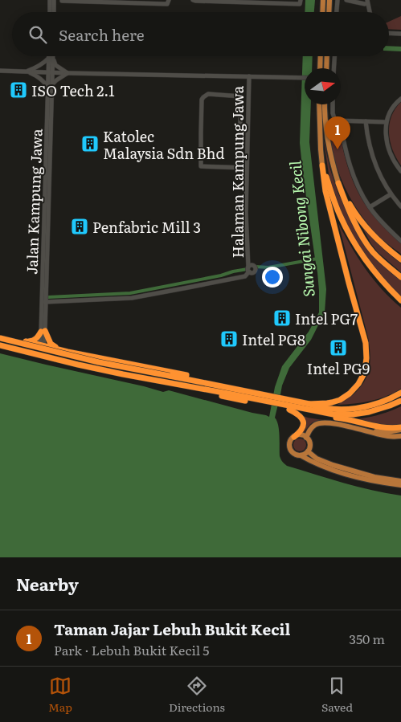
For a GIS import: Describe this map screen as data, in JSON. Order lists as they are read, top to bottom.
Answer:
{
  "streets": {
    "street": ["Halaman Kampung Jawa", "Jalan Kampung Jawa"]
  },
  "crossings": [
    ["Halaman Kampung Jawa", "Jalan Kampung Jawa"]
  ],
  "water": ["Sungai Nibong Kecil"],
  "places": {
    "building": [
      "ISO Tech 2.1",
      "Katolec Malaysia Sdn Bhd",
      "Penfabric Mill 3",
      "Intel PG7",
      "Intel PG8",
      "Intel PG9"
    ]
  },
  "north": "right",
  "page": {
    "search": "Search here",
    "pins": "1",
    "heading": "Nearby",
    "list": [
      {
        "mark": "1",
        "name": "Taman Jajar Lebuh Bukit Kecil",
        "note": "Park · Lebuh Bukit Kecil 5",
        "value": "350 m"
      }
    ],
    "nav": ["Map", "Directions", "Saved"]
  }
}
